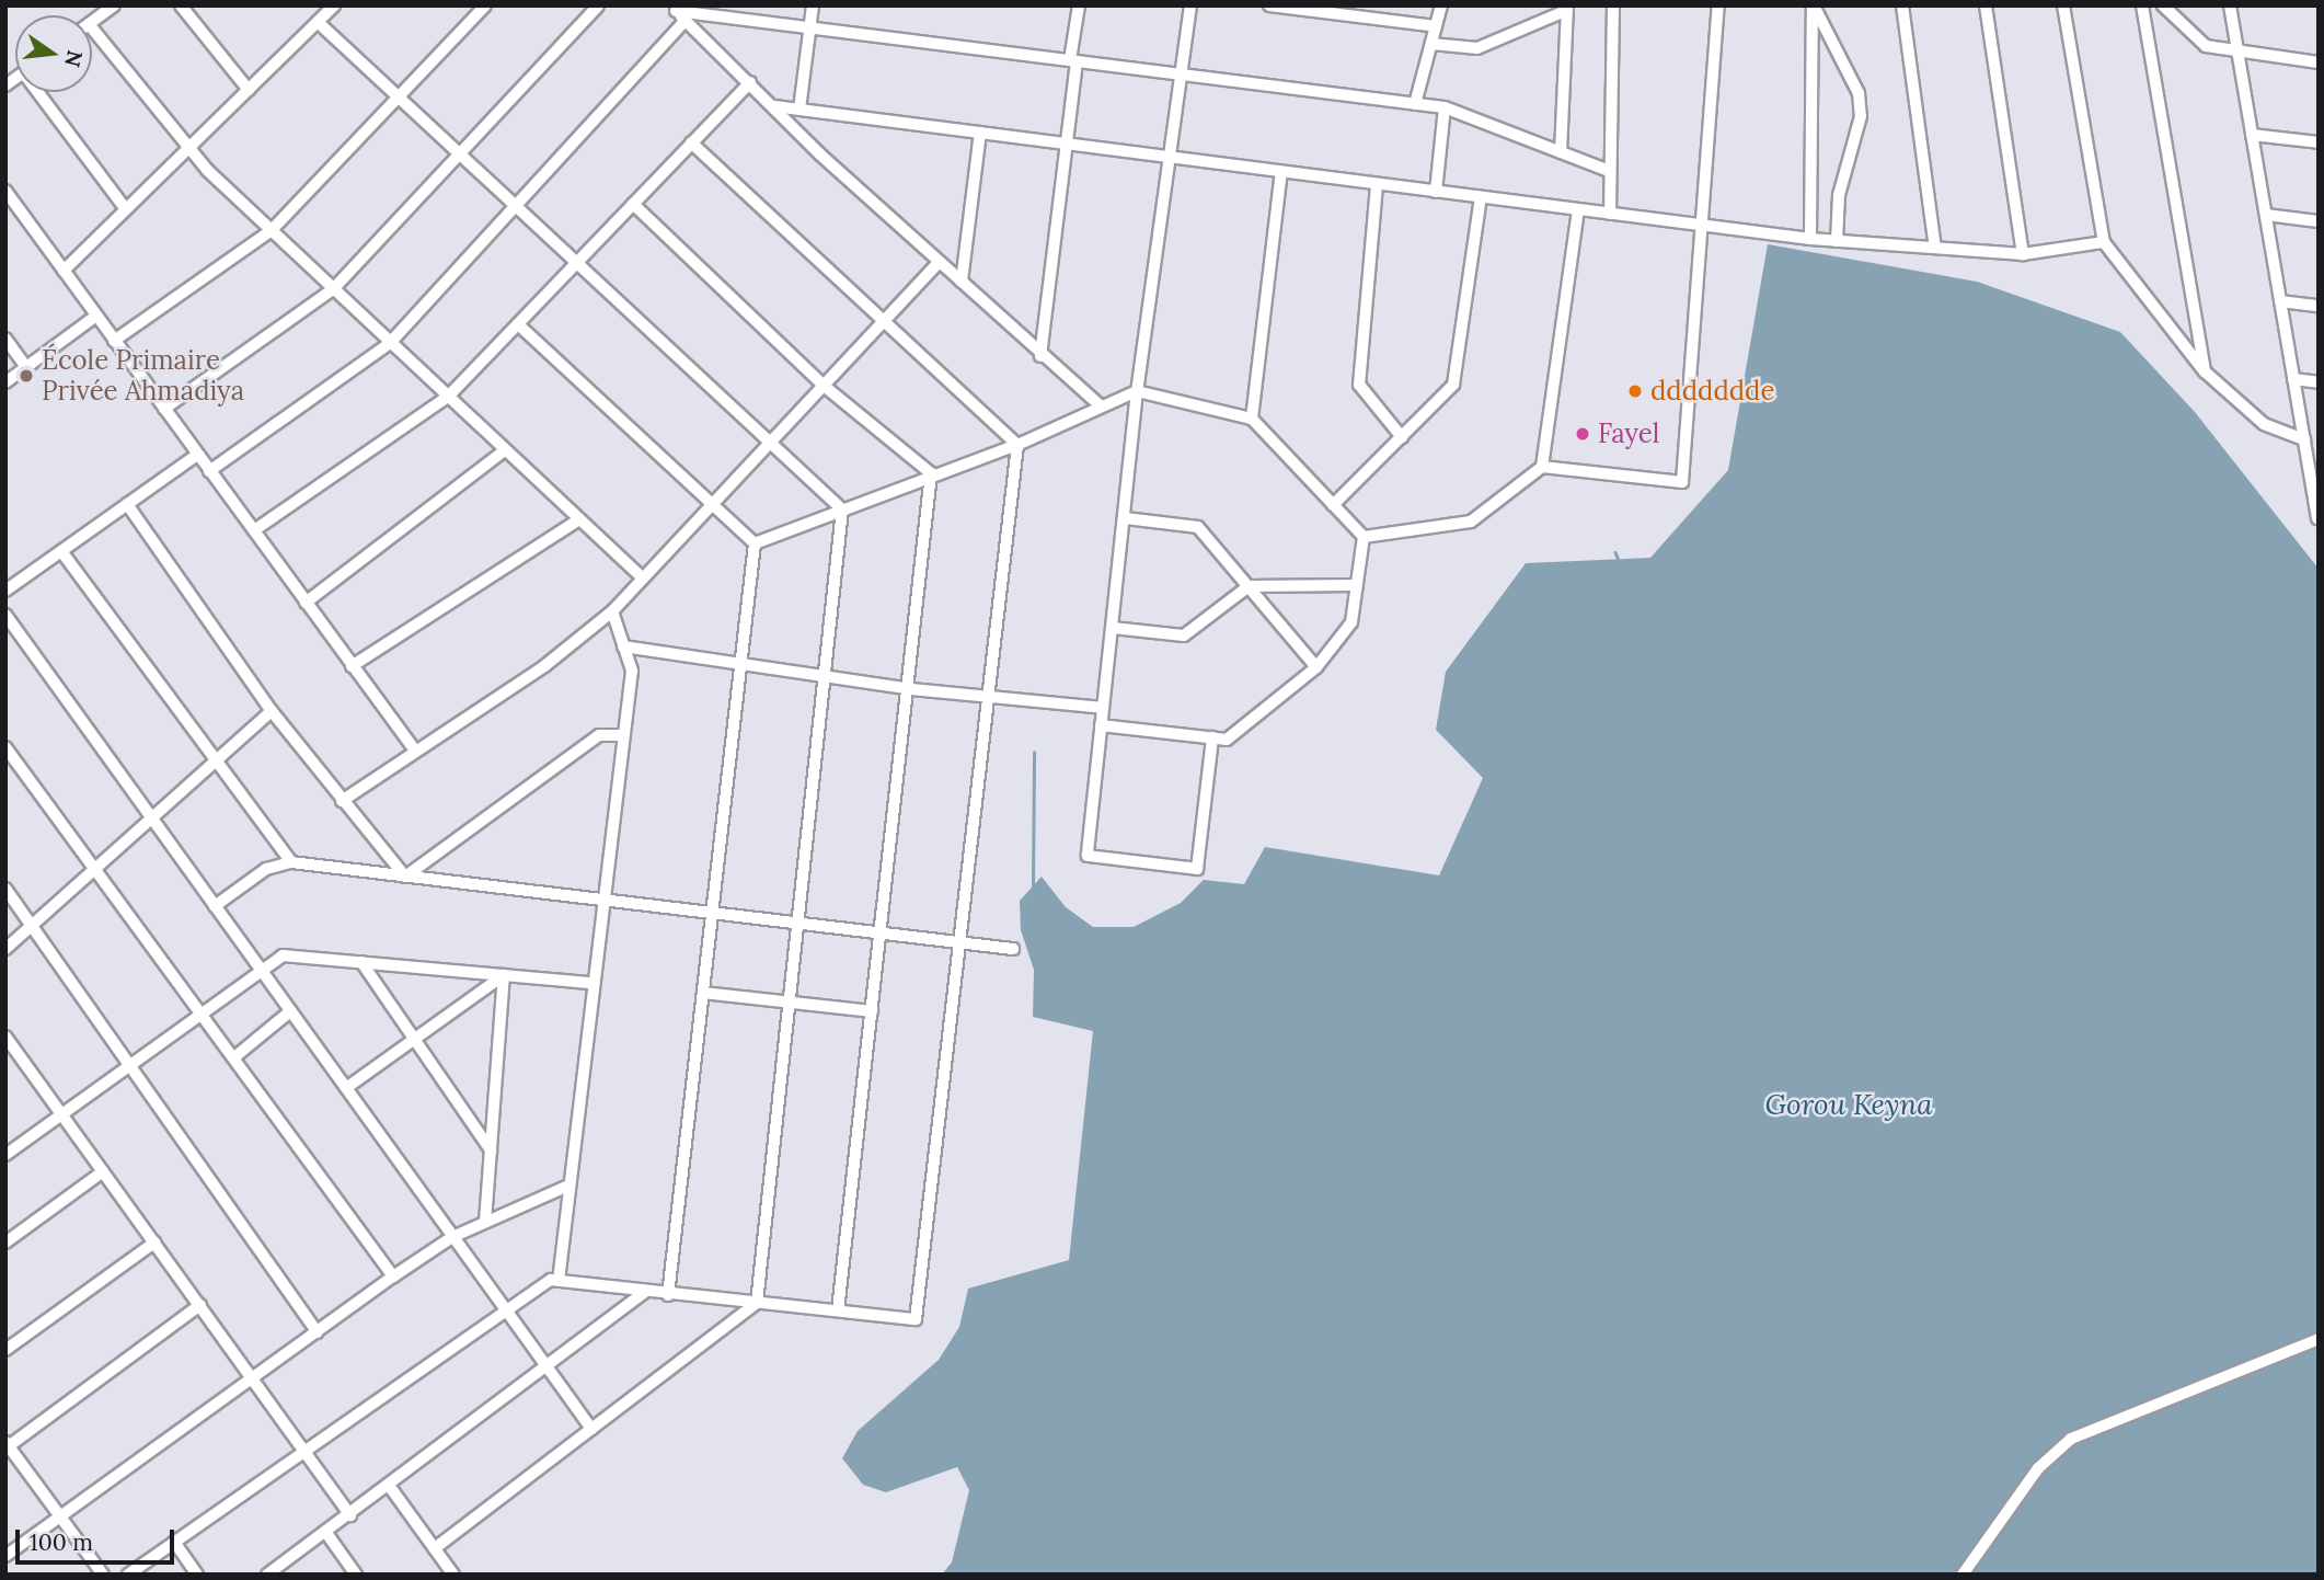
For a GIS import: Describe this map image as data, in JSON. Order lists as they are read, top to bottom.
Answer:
{
  "water": ["Gorou Keyna"],
  "places": ["École Primaire Privée Ahmadiya", "ddddddde", "Fayel"],
  "scale_bar": "100 m",
  "north": "right"
}
